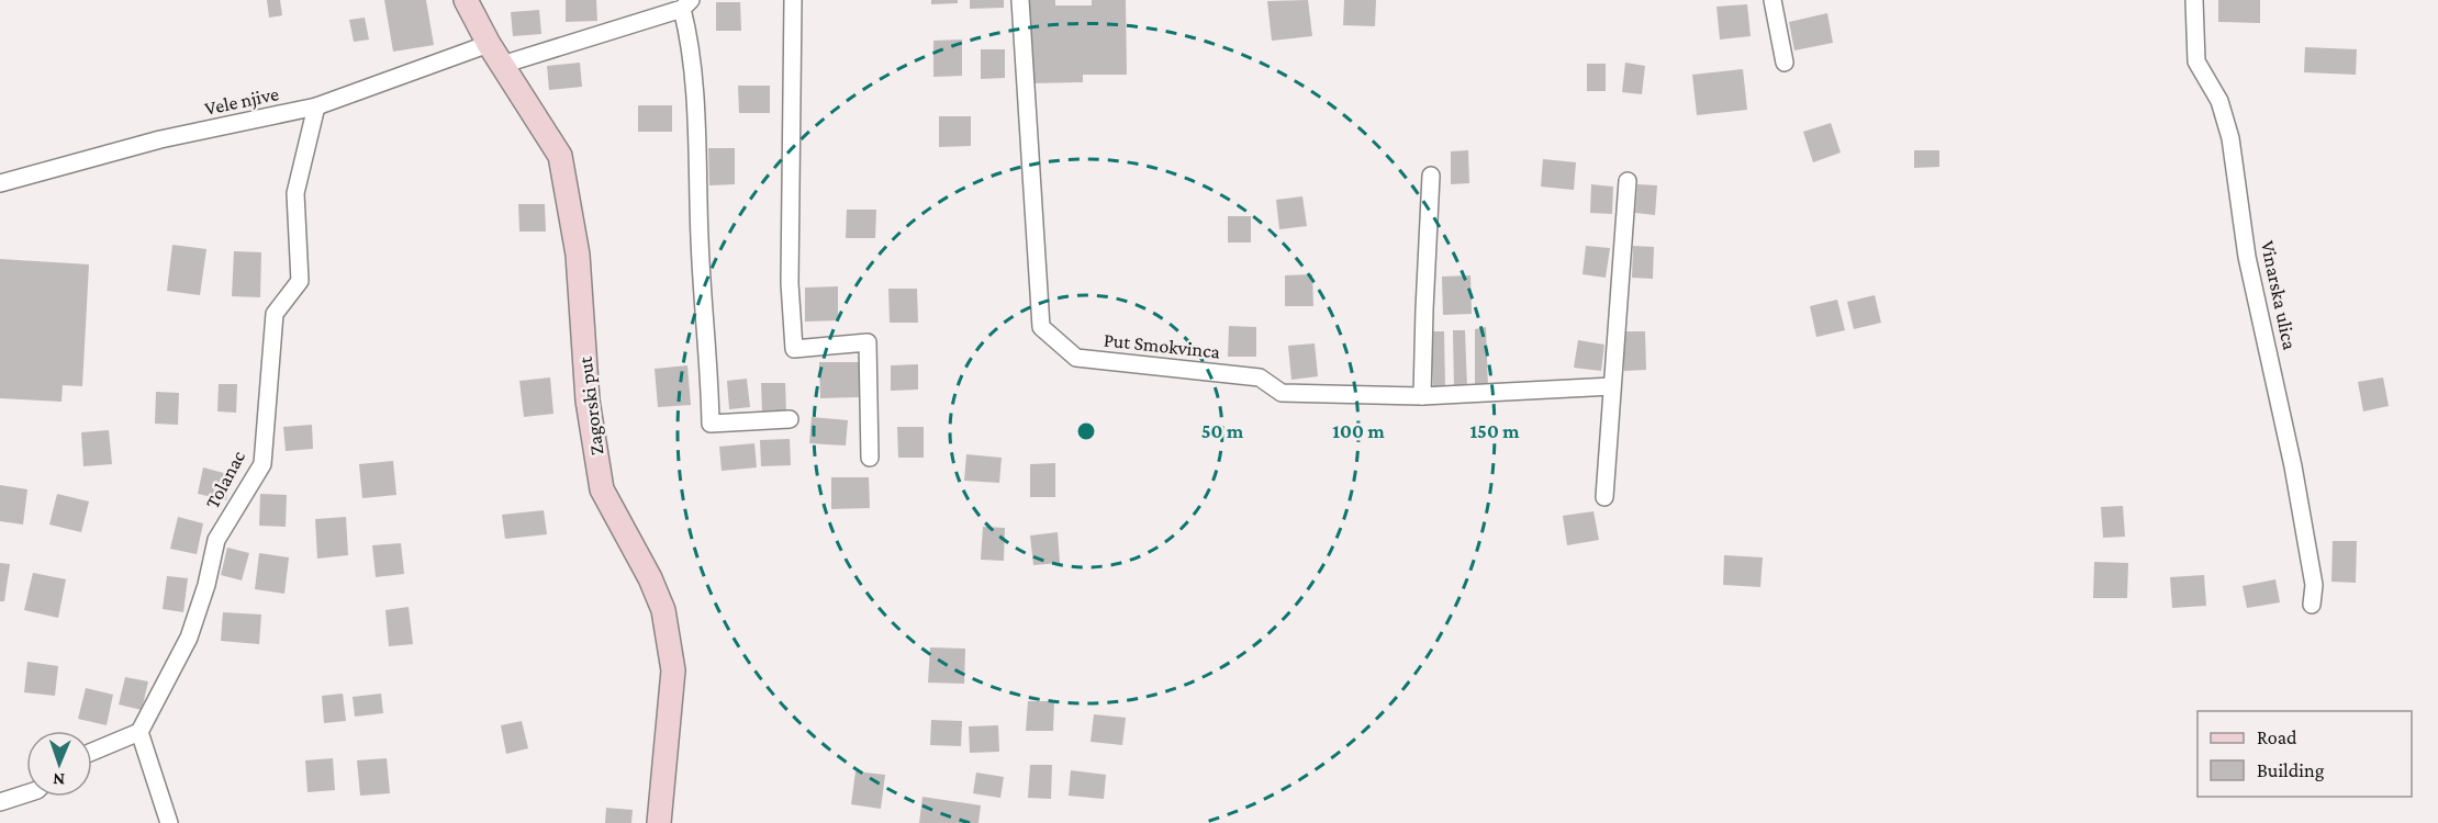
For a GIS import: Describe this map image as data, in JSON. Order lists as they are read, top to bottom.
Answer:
{
  "streets": {
    "main road": ["Zagorski put"],
    "street": [
      "Vele njive",
      "Vinarska ulica",
      "Put Smokvinca",
      "Tolanac"
    ]
  },
  "crossings": [
    ["Vele njive", "Zagorski put"],
    ["Vele njive", "Tolanac"]
  ],
  "legend": ["Road", "Building"],
  "north": "bottom",
  "rings": ["50 m", "100 m", "150 m"]
}
